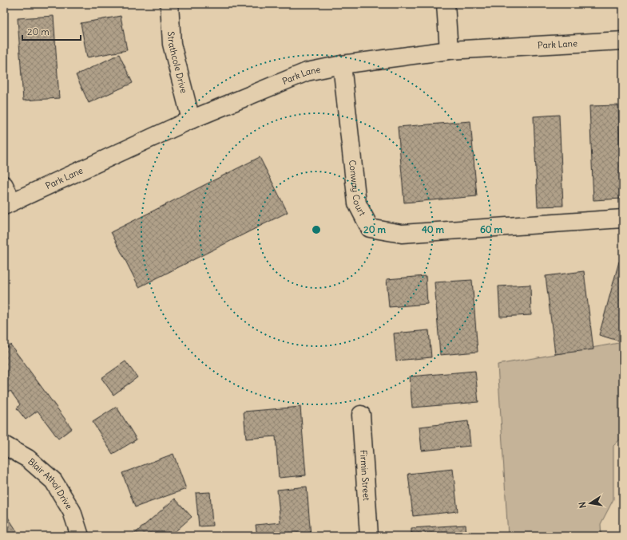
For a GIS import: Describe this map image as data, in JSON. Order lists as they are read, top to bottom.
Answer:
{
  "streets": {
    "street": [
      "Park Lane",
      "Strathcole Drive",
      "Conway Court",
      "Firmin Street",
      "Blair Athol Drive"
    ]
  },
  "crossings": [
    ["Park Lane", "Strathcole Drive"],
    ["Park Lane", "Conway Court"]
  ],
  "scale_bar": "20 m",
  "north": "left",
  "rings": ["20 m", "40 m", "60 m"]
}
